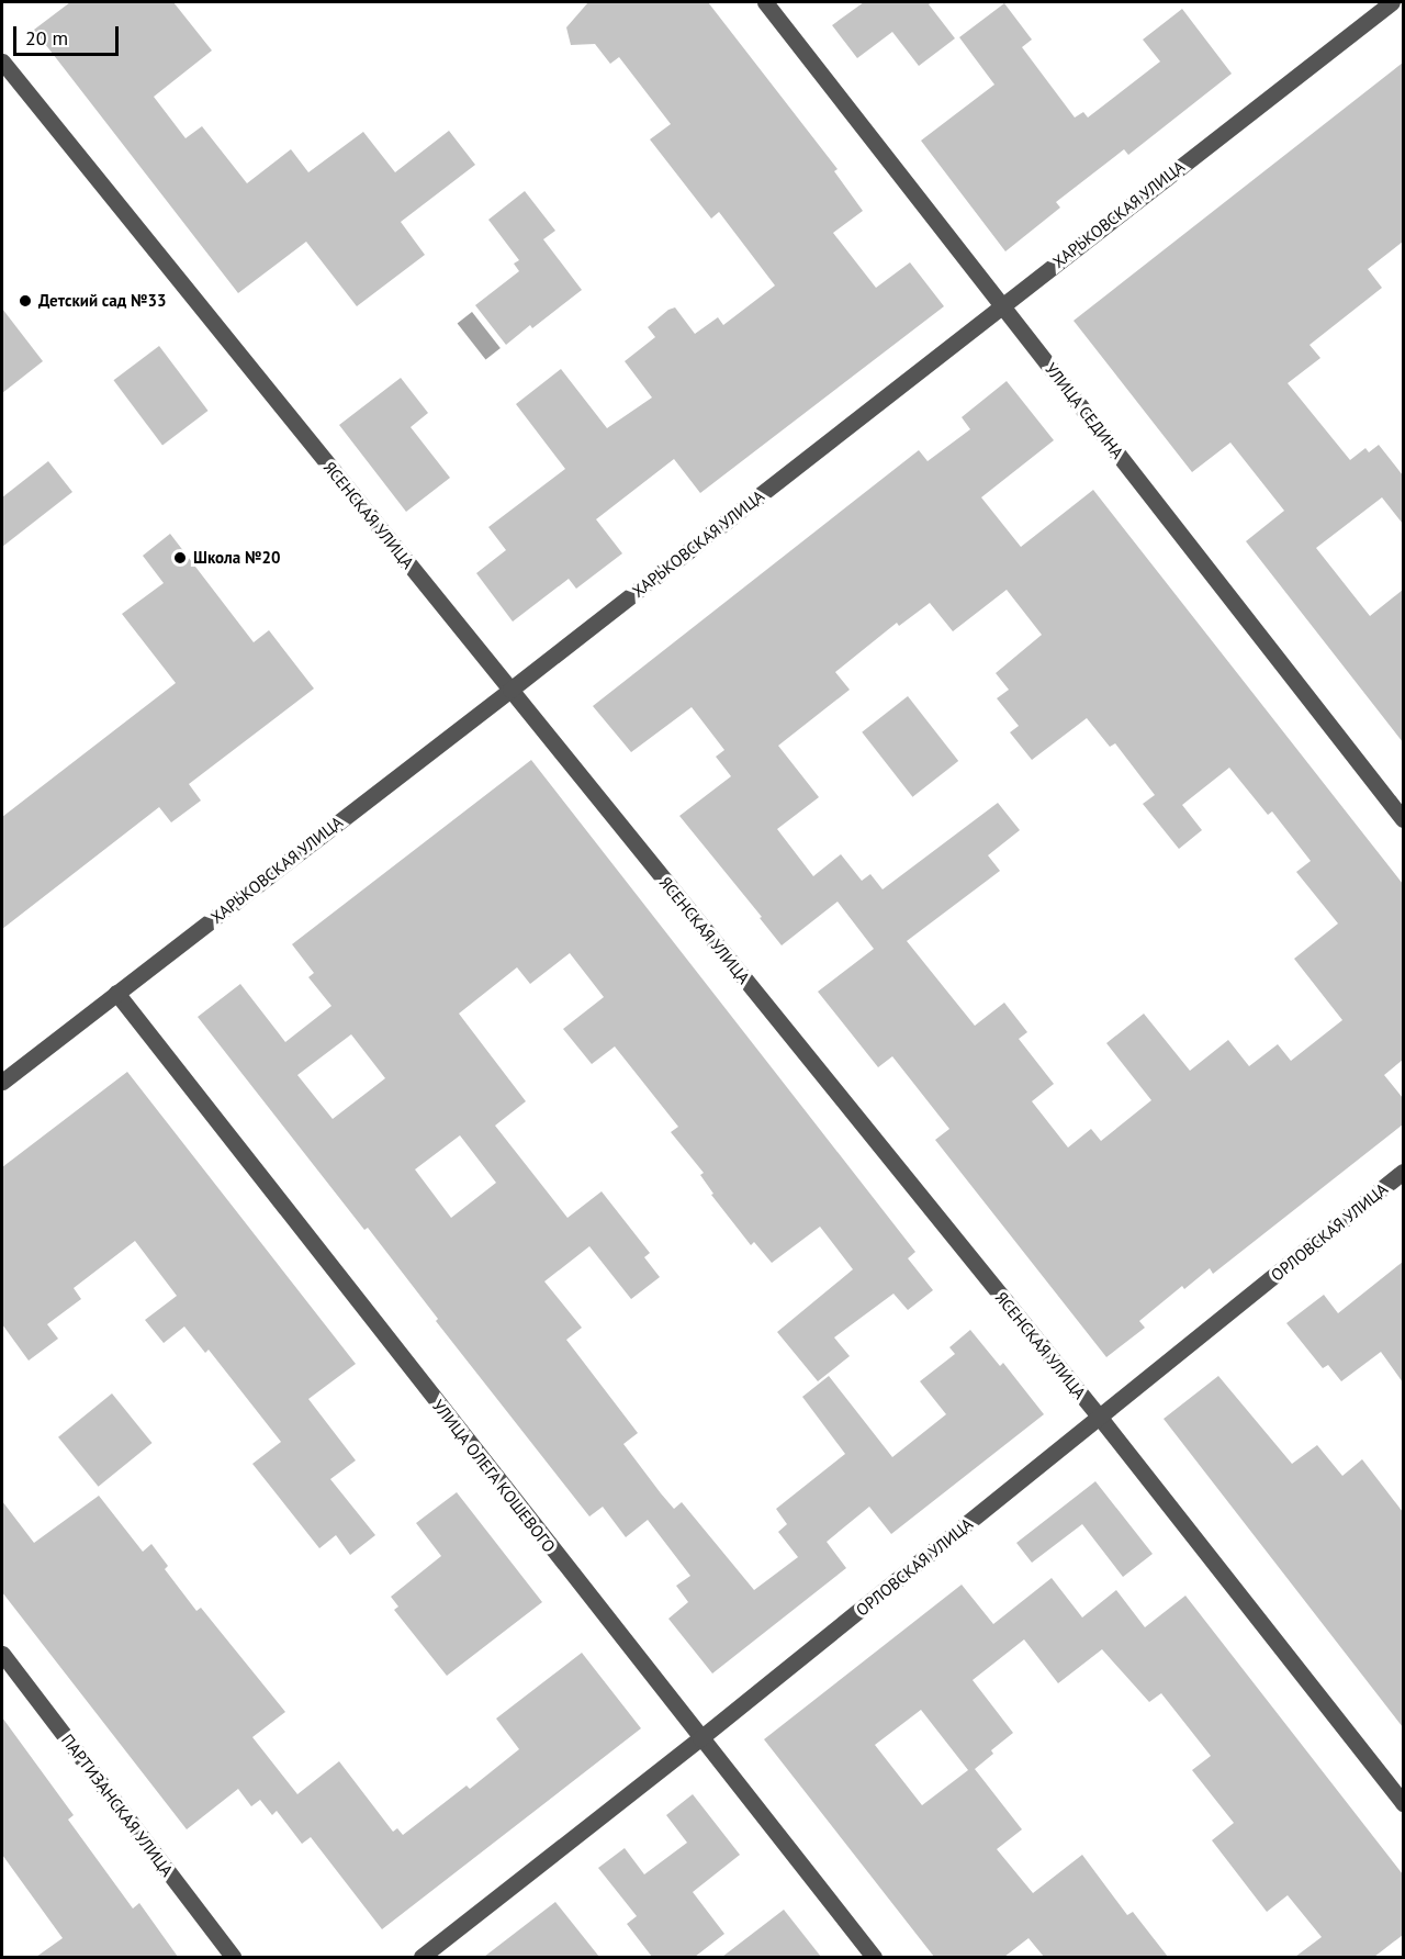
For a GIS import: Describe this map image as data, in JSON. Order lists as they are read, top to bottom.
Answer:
{
  "streets": {
    "street": [
      "ХАРЬКОВСКАЯ УЛИЦА",
      "УЛИЦА СЕДИНА",
      "ЯСЕНСКАЯ УЛИЦА",
      "ОРЛОВСКАЯ УЛИЦА",
      "УЛИЦА ОЛЕГА КОШЕВОГО",
      "ПАРТИЗАНСКАЯ УЛИЦА"
    ]
  },
  "crossings": [
    ["ХАРЬКОВСКАЯ УЛИЦА", "УЛИЦА СЕДИНА"],
    ["ХАРЬКОВСКАЯ УЛИЦА", "ЯСЕНСКАЯ УЛИЦА"],
    ["ХАРЬКОВСКАЯ УЛИЦА", "УЛИЦА ОЛЕГА КОШЕВОГО"],
    ["ЯСЕНСКАЯ УЛИЦА", "ОРЛОВСКАЯ УЛИЦА"],
    ["ОРЛОВСКАЯ УЛИЦА", "УЛИЦА ОЛЕГА КОШЕВОГО"]
  ],
  "places": ["Детский сад №33", "Школа №20"],
  "scale_bar": "20 m"
}
